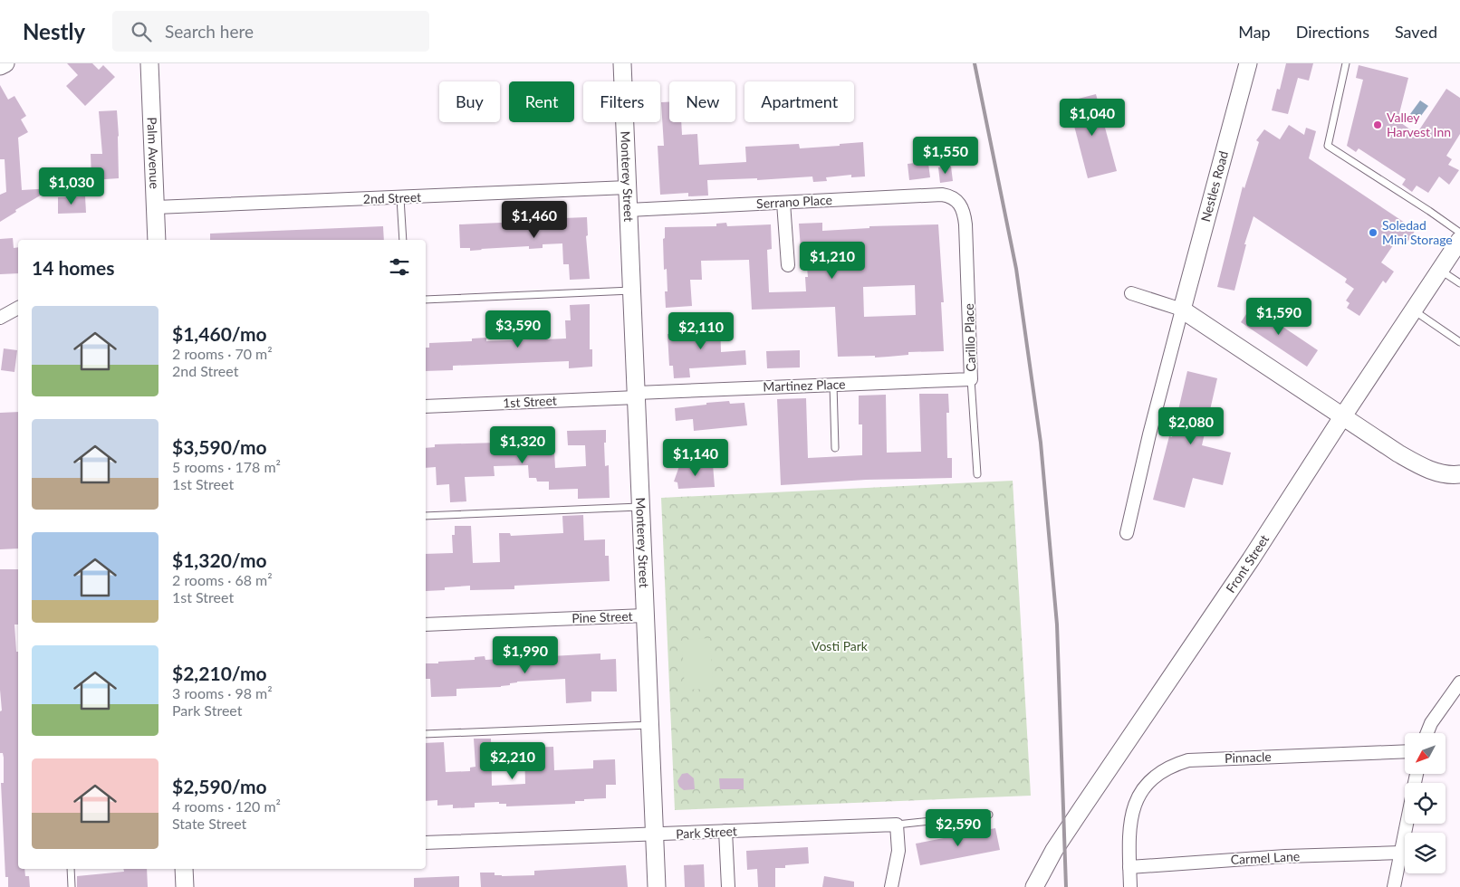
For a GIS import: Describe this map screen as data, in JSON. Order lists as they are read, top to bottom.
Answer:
{
  "streets": {
    "street": [
      "Palm Avenue",
      "Monterey Street",
      "Nestles Road",
      "2nd Street",
      "Serrano Place",
      "Carillo Place",
      "Martinez Place",
      "1st Street",
      "Front Street",
      "Pine Street",
      "Pinnacle",
      "Park Street",
      "Carmel Lane"
    ]
  },
  "crossings": [
    ["Palm Avenue", "2nd Street"],
    ["Monterey Street", "2nd Street"],
    ["Monterey Street", "Serrano Place"],
    ["Monterey Street", "Martinez Place"],
    ["Monterey Street", "1st Street"],
    ["Monterey Street", "Pine Street"],
    ["Monterey Street", "Park Street"],
    ["Serrano Place", "Carillo Place"],
    ["Carillo Place", "Martinez Place"],
    ["Martinez Place", "1st Street"],
    ["Pinnacle", "Carmel Lane"]
  ],
  "parks": ["Vosti Park"],
  "places": ["Valley Harvest Inn", "Soledad Mini Storage"],
  "north": "bottom left",
  "page": {
    "header": "Nestly",
    "search": "Search here",
    "nav": ["Map", "Directions", "Saved"],
    "chip": [
      "Buy",
      "Rent",
      "Filters",
      "New",
      "Apartment"
    ],
    "price": [
      "$1,040",
      "$1,550",
      "$1,030",
      "$1,460",
      "$1,210",
      "$1,590",
      "$3,590",
      "$2,110",
      "$2,080",
      "$1,320",
      "$1,140",
      "$1,990",
      "$2,210",
      "$2,590"
    ],
    "heading": "14 homes",
    "list": [
      {
        "name": "$1,460/mo",
        "note": "2 rooms · 70 m² · 2nd Street"
      },
      {
        "name": "$3,590/mo",
        "note": "5 rooms · 178 m² · 1st Street"
      },
      {
        "name": "$1,320/mo",
        "note": "2 rooms · 68 m² · 1st Street"
      },
      {
        "name": "$2,210/mo",
        "note": "3 rooms · 98 m² · Park Street"
      },
      {
        "name": "$2,590/mo",
        "note": "4 rooms · 120 m² · State Street"
      }
    ]
  }
}
